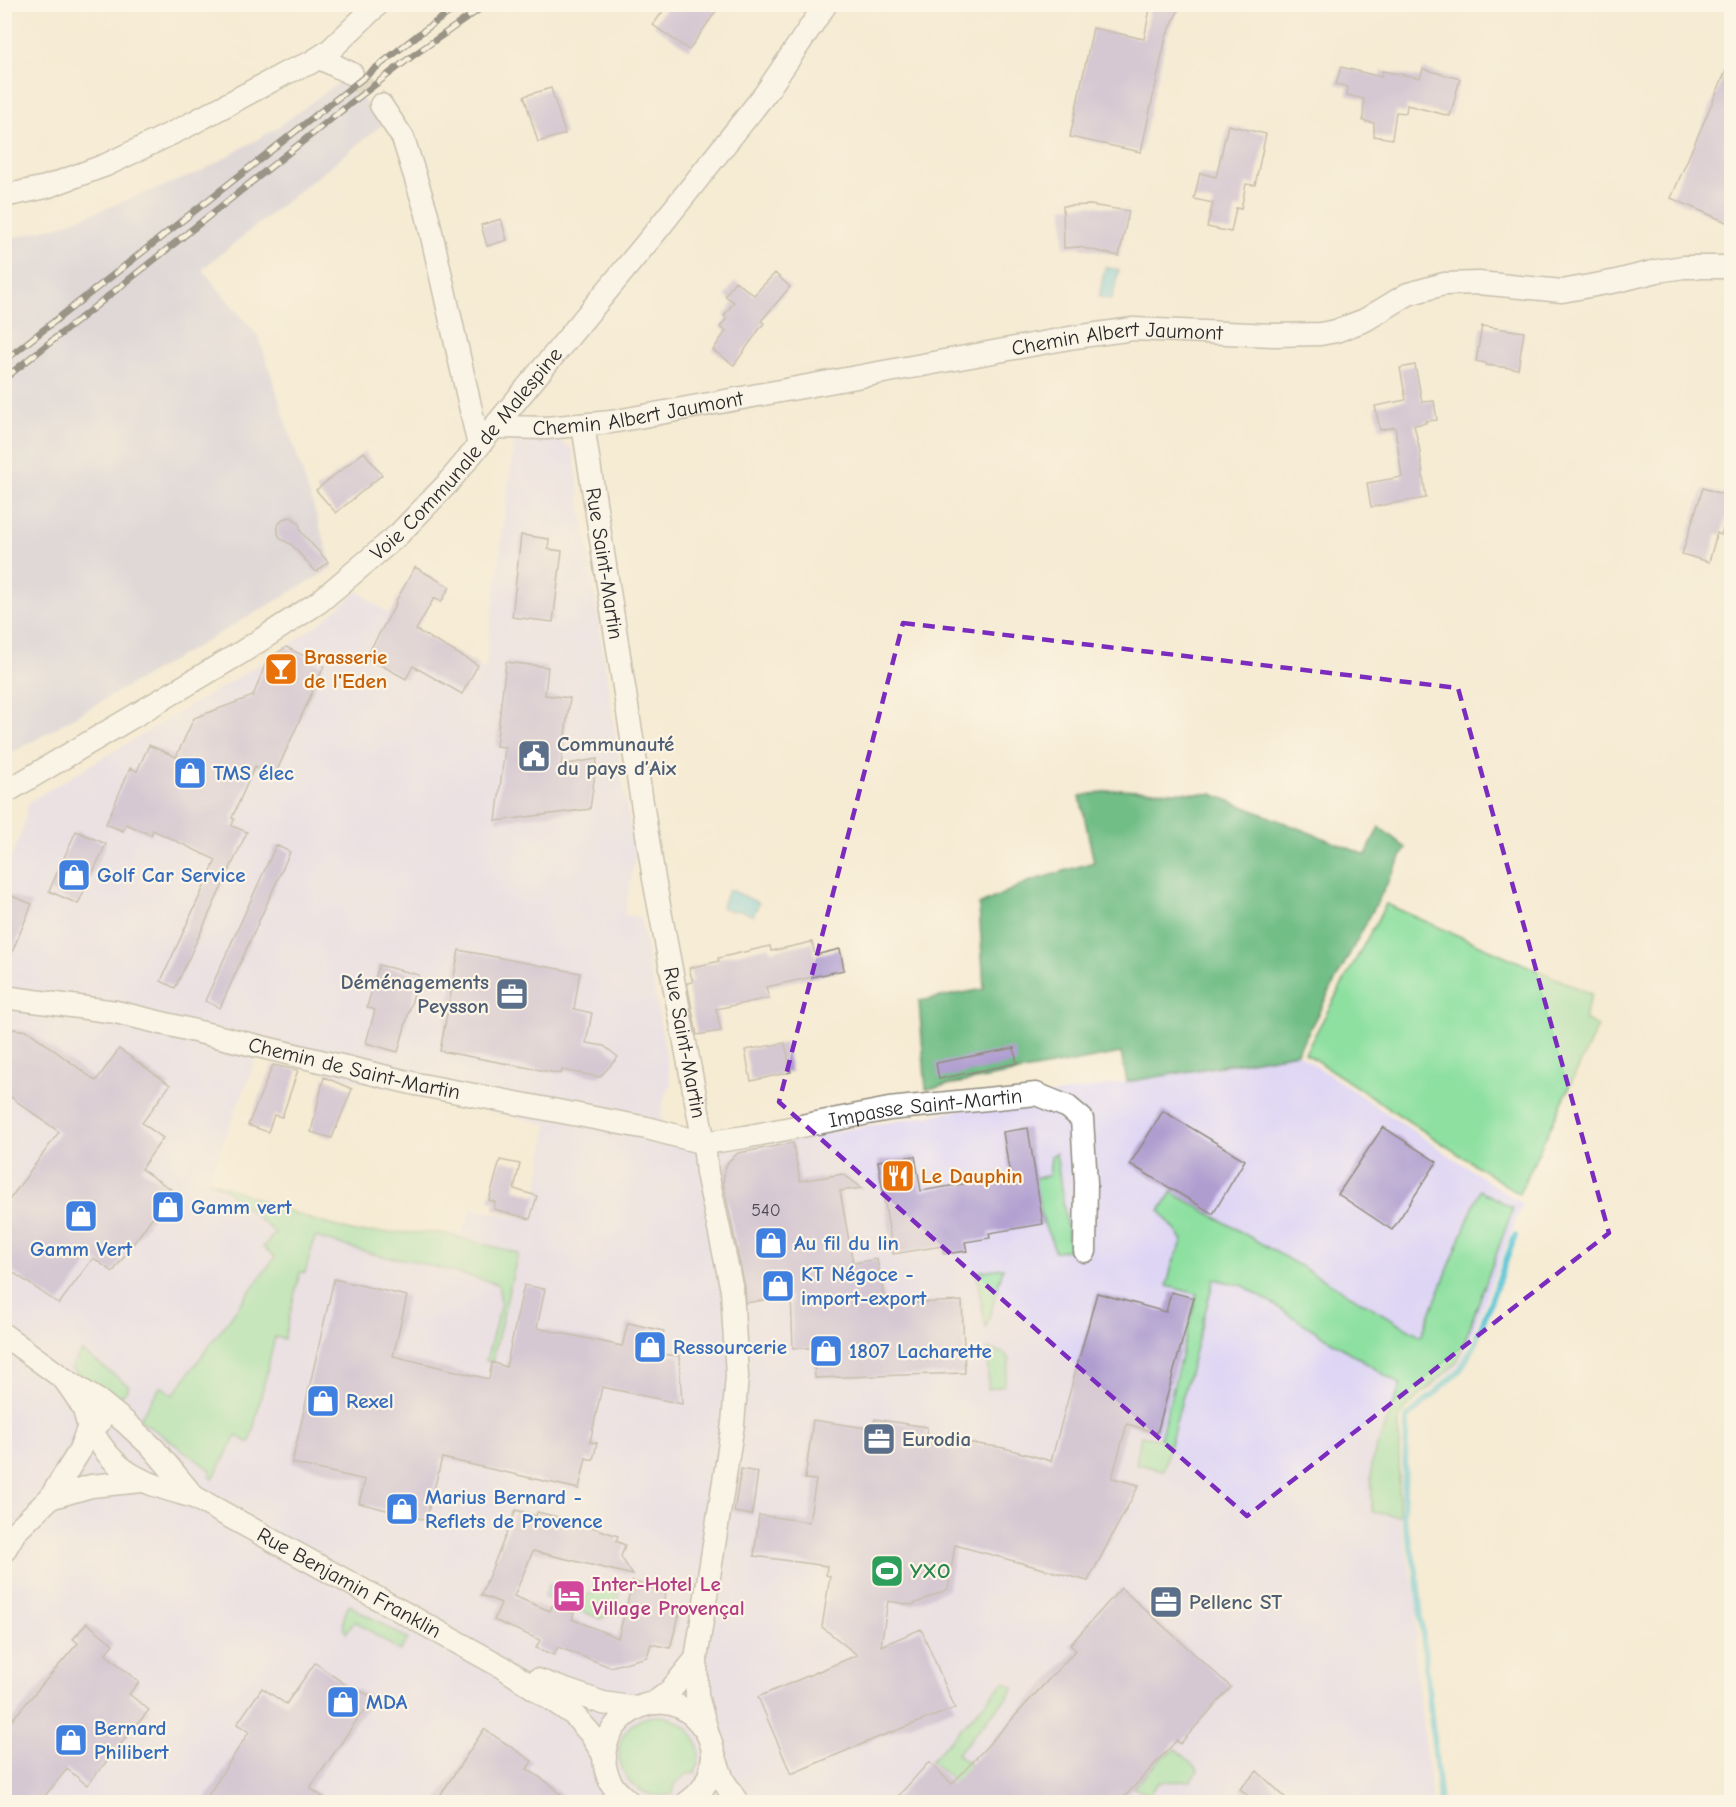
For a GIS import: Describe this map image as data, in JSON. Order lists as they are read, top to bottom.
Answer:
{
  "streets": {
    "street": [
      "Chemin Albert Jaumont",
      "Voie Communale de Malespine",
      "Rue Saint-Martin",
      "Chemin de Saint-Martin",
      "Impasse Saint-Martin",
      "Rue Benjamin Franklin"
    ]
  },
  "crossings": [
    ["Chemin Albert Jaumont", "Voie Communale de Malespine"],
    ["Chemin Albert Jaumont", "Rue Saint-Martin"],
    ["Rue Saint-Martin", "Chemin de Saint-Martin"],
    ["Rue Saint-Martin", "Impasse Saint-Martin"],
    ["Rue Saint-Martin", "Rue Benjamin Franklin"],
    ["Chemin de Saint-Martin", "Impasse Saint-Martin"]
  ],
  "places": {
    "bar": ["Brasserie de l'Eden"],
    "public building": ["Communauté du pays d’Aix"],
    "shop": [
      "TMS élec",
      "Golf Car Service",
      "Gamm vert",
      "Gamm Vert",
      "Au fil du lin",
      "KT Négoce - import-export",
      "Ressourcerie",
      "1807 Lacharette",
      "Rexel",
      "Marius Bernard - Reflets de Provence",
      "MDA",
      "Bernard Philibert"
    ],
    "office": ["Déménagements Peysson", "Eurodia", "Pellenc ST"],
    "restaurant": ["Le Dauphin"],
    "sports": ["YXO"],
    "hotel": ["Inter-Hotel Le Village Provençal"]
  },
  "house_numbers": ["540"]
}
